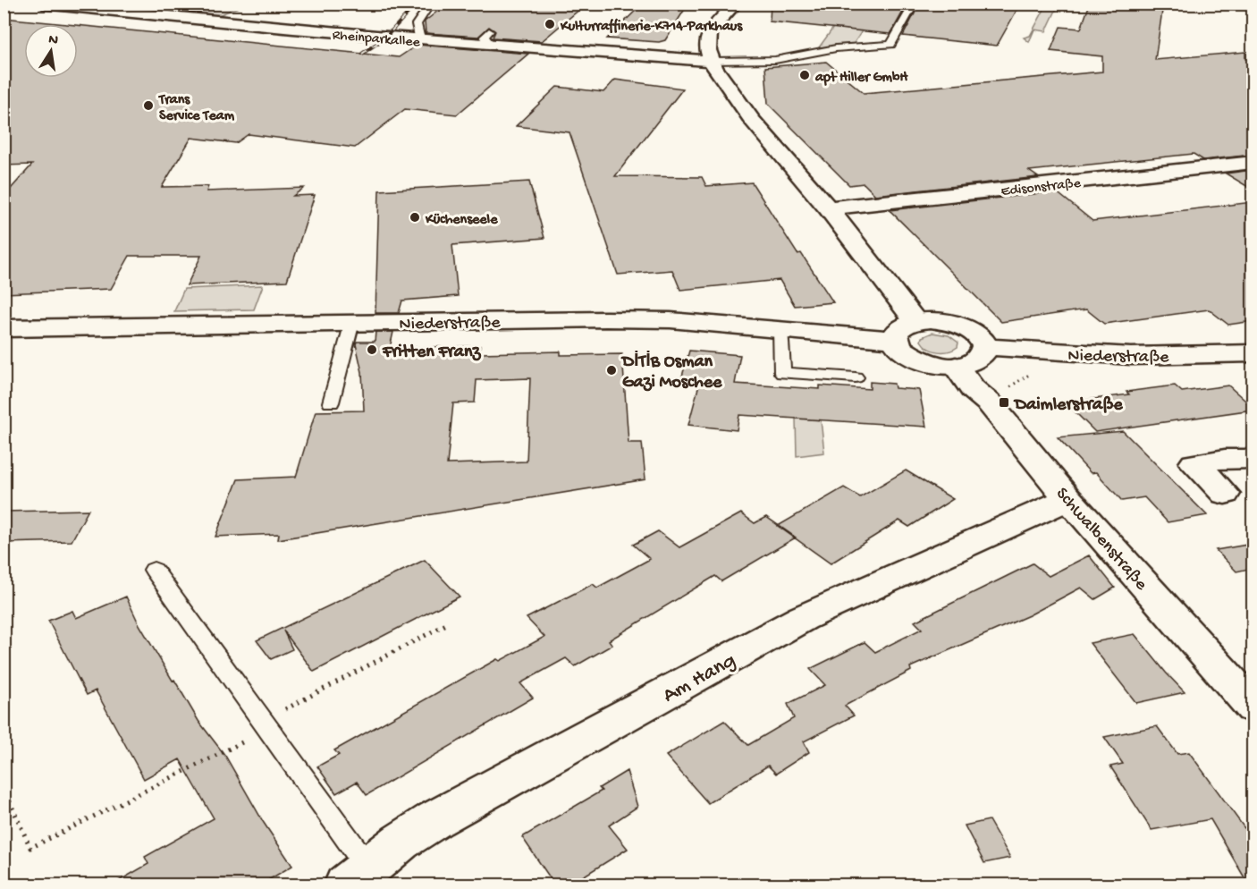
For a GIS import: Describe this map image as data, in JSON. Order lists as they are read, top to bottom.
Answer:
{
  "streets": {
    "street": [
      "Rheinparkallee",
      "Edisonstraße",
      "Niederstraße",
      "Schwalbenstraße",
      "Am Hang"
    ]
  },
  "crossings": [
    ["Schwalbenstraße", "Am Hang"]
  ],
  "places": {
    "other": [
      "Kulturraffinerie-K714-Parkhaus",
      "apt Hiller GmbH",
      "Trans Service Team",
      "Küchenseele",
      "Fritten Franz",
      "DİTİB Osman Gazi Moschee"
    ],
    "transit": ["Daimlerstraße"]
  },
  "north": "top"
}
